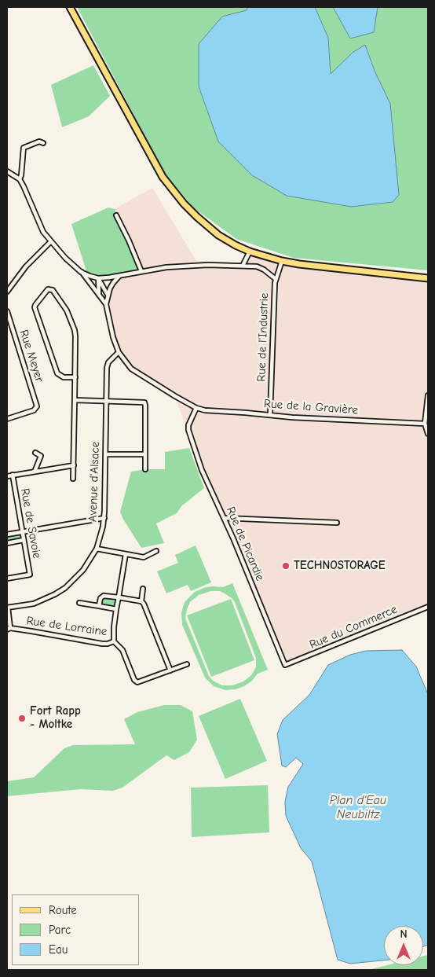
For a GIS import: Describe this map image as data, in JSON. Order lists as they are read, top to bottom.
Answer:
{
  "streets": {
    "street": [
      "Rue de l'Industrie",
      "Rue Meyer",
      "Rue de la Gravière",
      "Avenue d'Alsace",
      "Rue de Savoie",
      "Rue de Picardie",
      "Rue de Lorraine",
      "Rue du Commerce"
    ]
  },
  "crossings": [
    ["Rue de l'Industrie", "Rue de la Gravière"],
    ["Rue de la Gravière", "Avenue d'Alsace"],
    ["Rue de la Gravière", "Rue de Picardie"],
    ["Avenue d'Alsace", "Rue de Lorraine"],
    ["Rue de Picardie", "Rue du Commerce"]
  ],
  "water": ["Plan d'Eau Neubiltz"],
  "places": ["TECHNOSTORAGE", "Fort Rapp - Moltke"],
  "legend": ["Route", "Parc", "Eau"],
  "north": "top"
}
